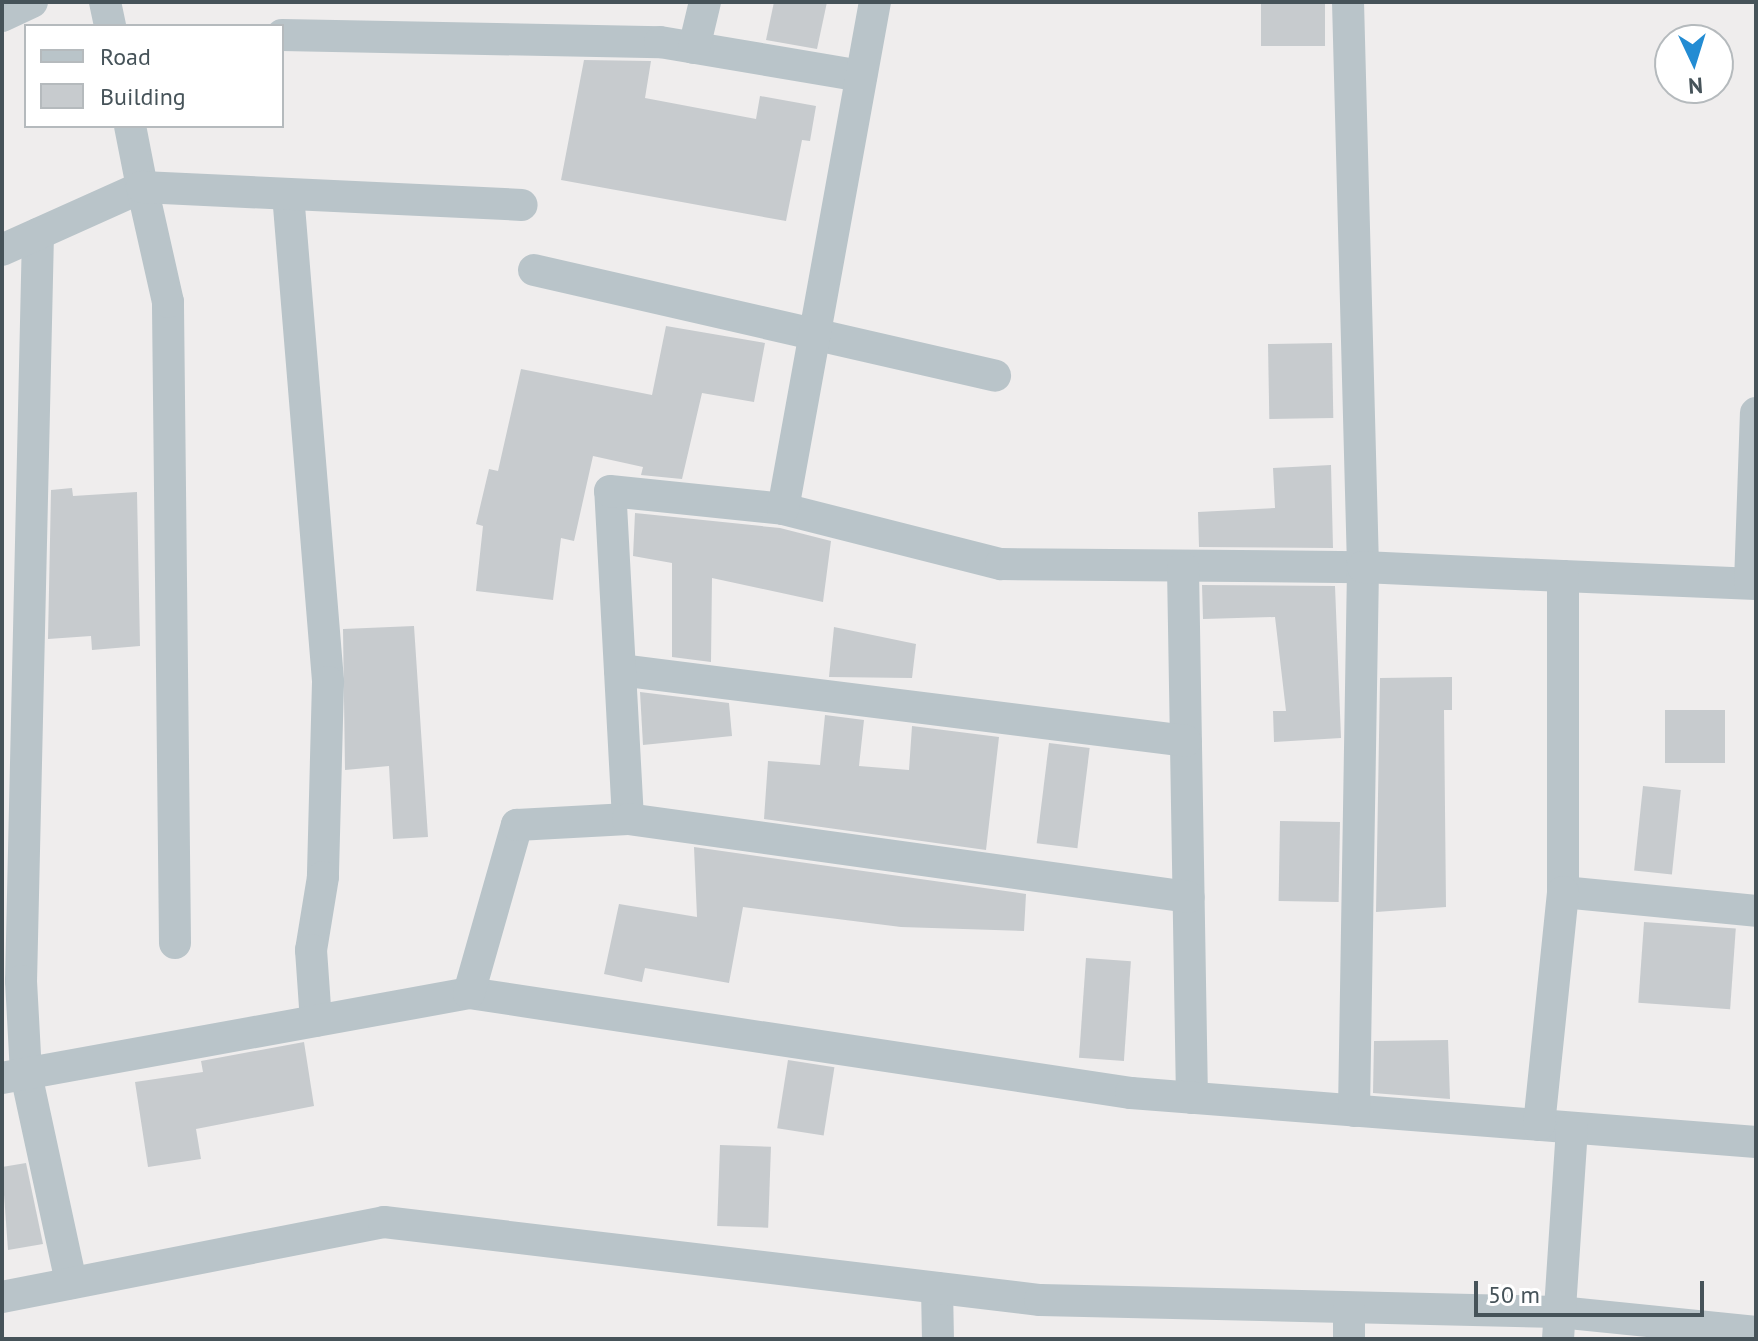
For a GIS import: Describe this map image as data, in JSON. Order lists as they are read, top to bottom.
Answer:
{
  "legend": ["Road", "Building"],
  "scale_bar": "50 m",
  "north": "bottom"
}
